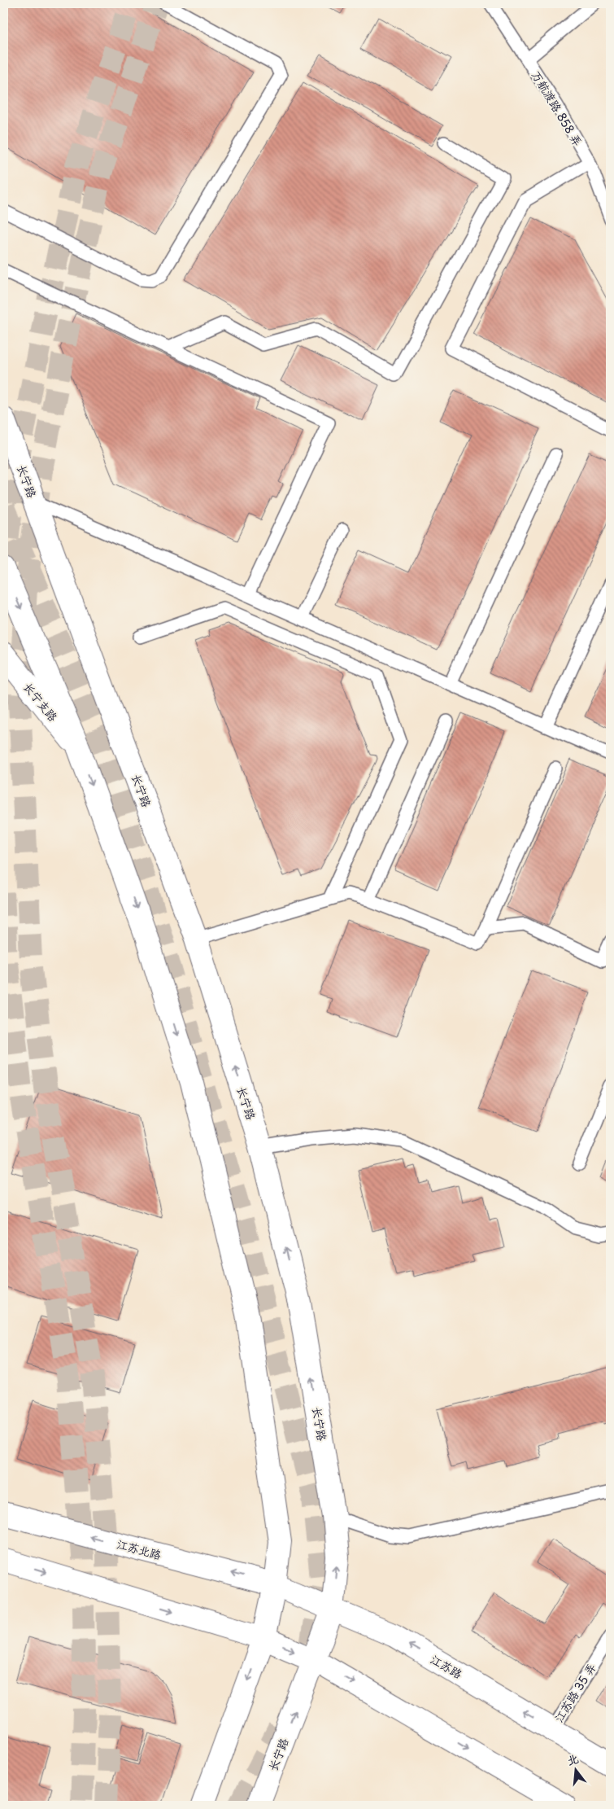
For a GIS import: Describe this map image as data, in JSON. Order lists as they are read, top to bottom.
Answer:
{
  "streets": {
    "main road": [
      "长宁路",
      "长宁支路",
      "江苏北路",
      "江苏路"
    ],
    "lane": ["万航渡路 858 弄", "江苏路 35 弄"]
  },
  "crossings": [
    ["长宁路", "江苏路"],
    ["江苏北路", "江苏路"],
    ["江苏路", "江苏路 35 弄"]
  ],
  "north": "top"
}
